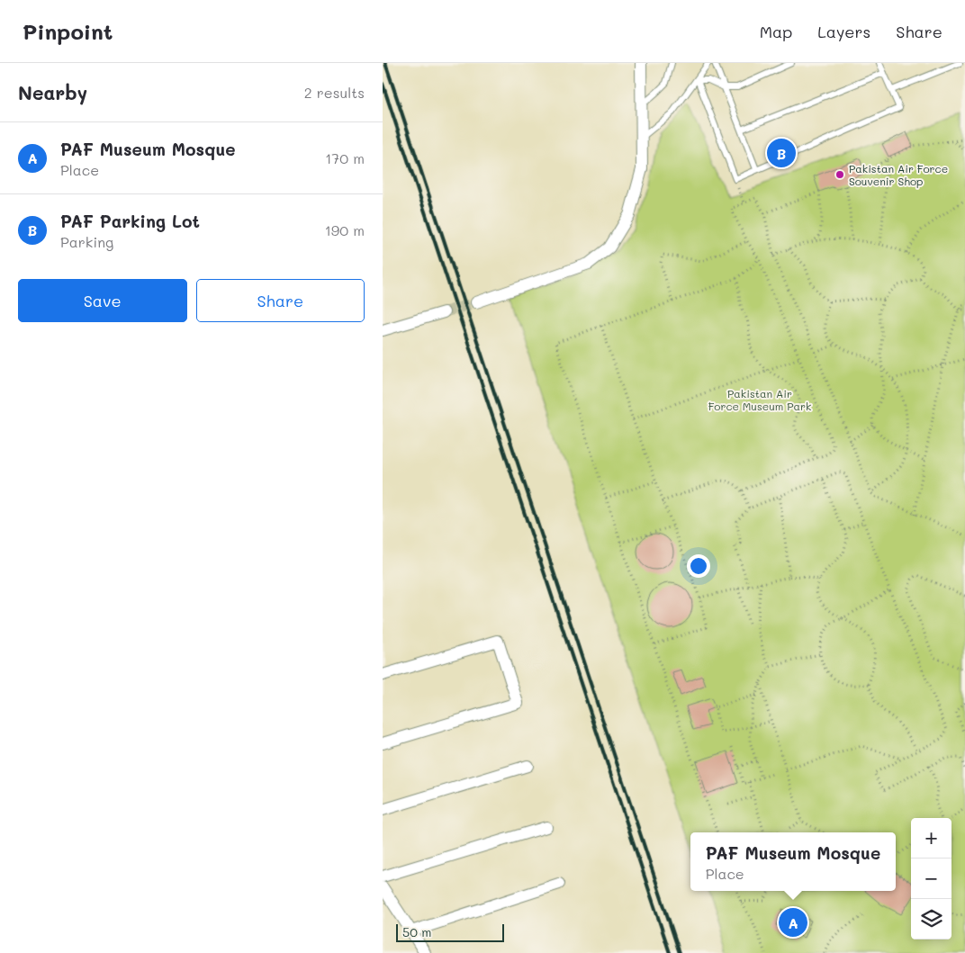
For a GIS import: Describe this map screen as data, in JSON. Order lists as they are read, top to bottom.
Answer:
{
  "parks": ["Pakistan Air Force Museum Park"],
  "places": ["Pakistan Air Force Souvenir Shop"],
  "scale_bar": "50 m",
  "page": {
    "header": "Pinpoint",
    "nav": ["Map", "Layers", "Share"],
    "heading": ["Nearby", "2 results"],
    "list": [
      {
        "mark": "A",
        "name": "PAF Museum Mosque",
        "note": "Place",
        "value": "170 m"
      },
      {
        "mark": "B",
        "name": "PAF Parking Lot",
        "note": "Parking",
        "value": "190 m"
      }
    ],
    "pins": ["B", "A"],
    "buttons": ["Save", "Share"],
    "map_buttons": ["+", "−"],
    "popup": ["PAF Museum Mosque", "Place"],
    "scale": "50 m"
  }
}
